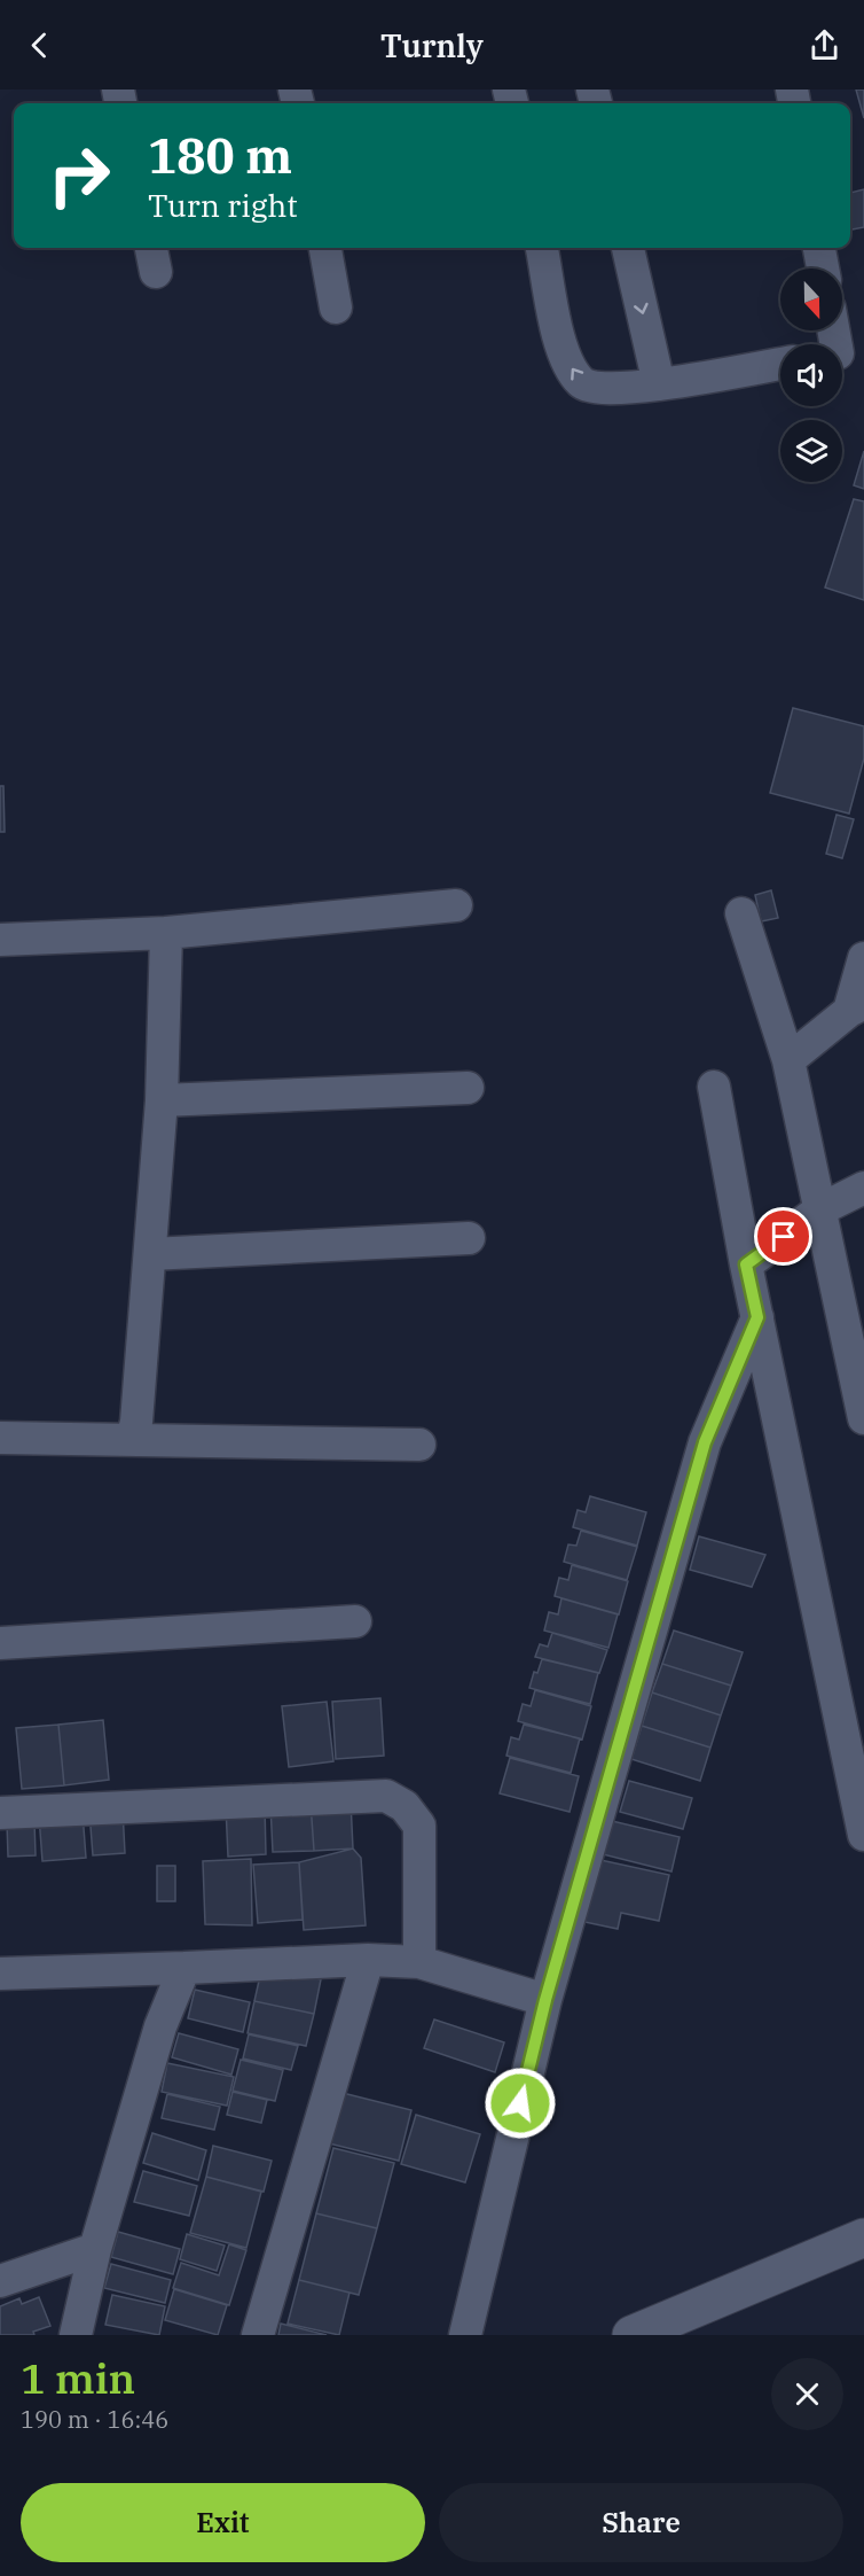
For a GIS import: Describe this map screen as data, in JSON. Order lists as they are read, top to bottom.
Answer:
{
  "north": "bottom",
  "page": {
    "header": "Turnly",
    "turn": ["180 m", "Turn right"],
    "heading": ["1 min", "190 m · 16:46"],
    "buttons": ["Exit", "Share"]
  }
}
